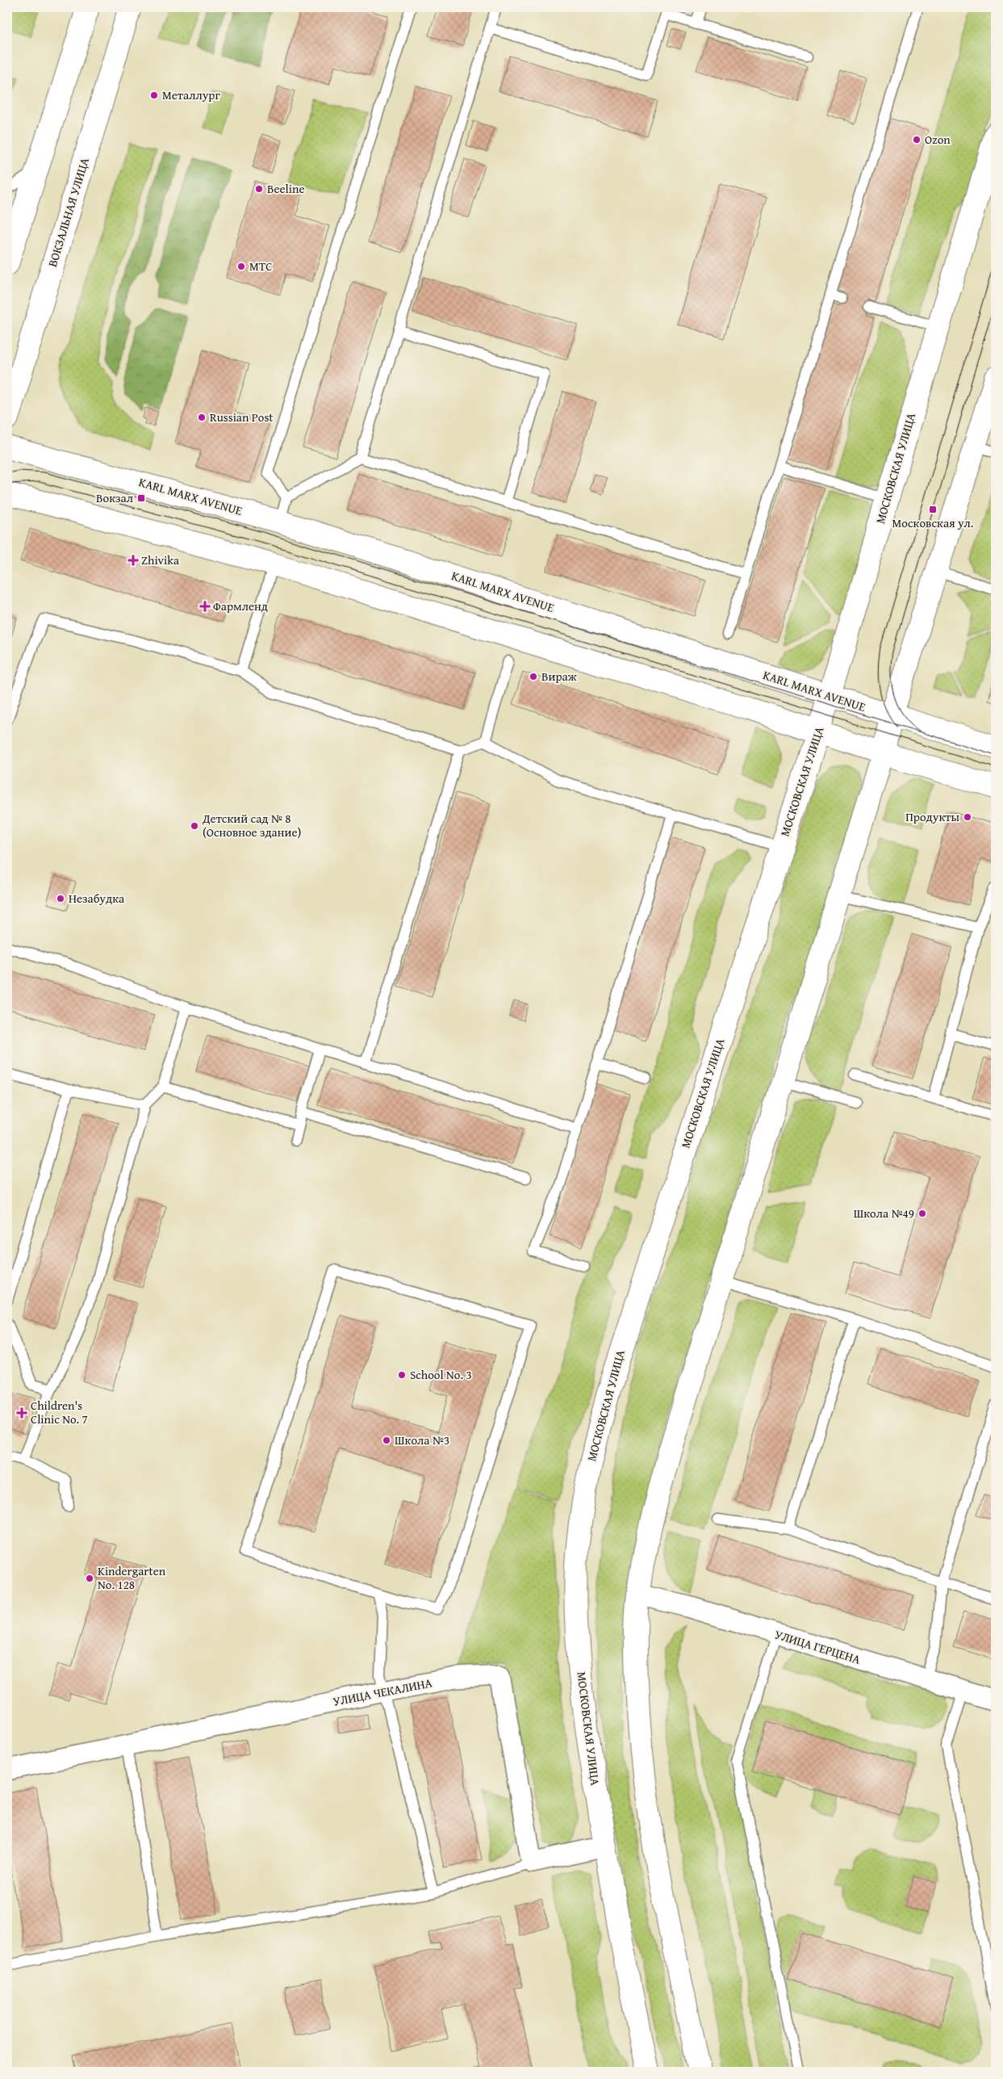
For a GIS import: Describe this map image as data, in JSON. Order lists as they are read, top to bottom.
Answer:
{
  "streets": {
    "main road": ["ВОКЗАЛЬНАЯ УЛИЦА", "МОСКОВСКАЯ УЛИЦА", "KARL MARX AVENUE"],
    "street": ["УЛИЦА ГЕРЦЕНА", "УЛИЦА ЧЕКАЛИНА"]
  },
  "crossings": [
    ["МОСКОВСКАЯ УЛИЦА", "KARL MARX AVENUE"]
  ],
  "places": {
    "other": [
      "Металлург",
      "Ozon",
      "Beeline",
      "МТС",
      "Russian Post",
      "Вираж",
      "Продукты",
      "Детский сад № 8 (Основное здание)",
      "Незабудка",
      "Школа №49",
      "School No. 3",
      "Школа №3",
      "Kindergarten No. 128"
    ],
    "transit": ["Вокзал", "Московская ул."],
    "health": ["Zhivika", "Фармленд", "Children's Clinic No. 7"]
  }
}
